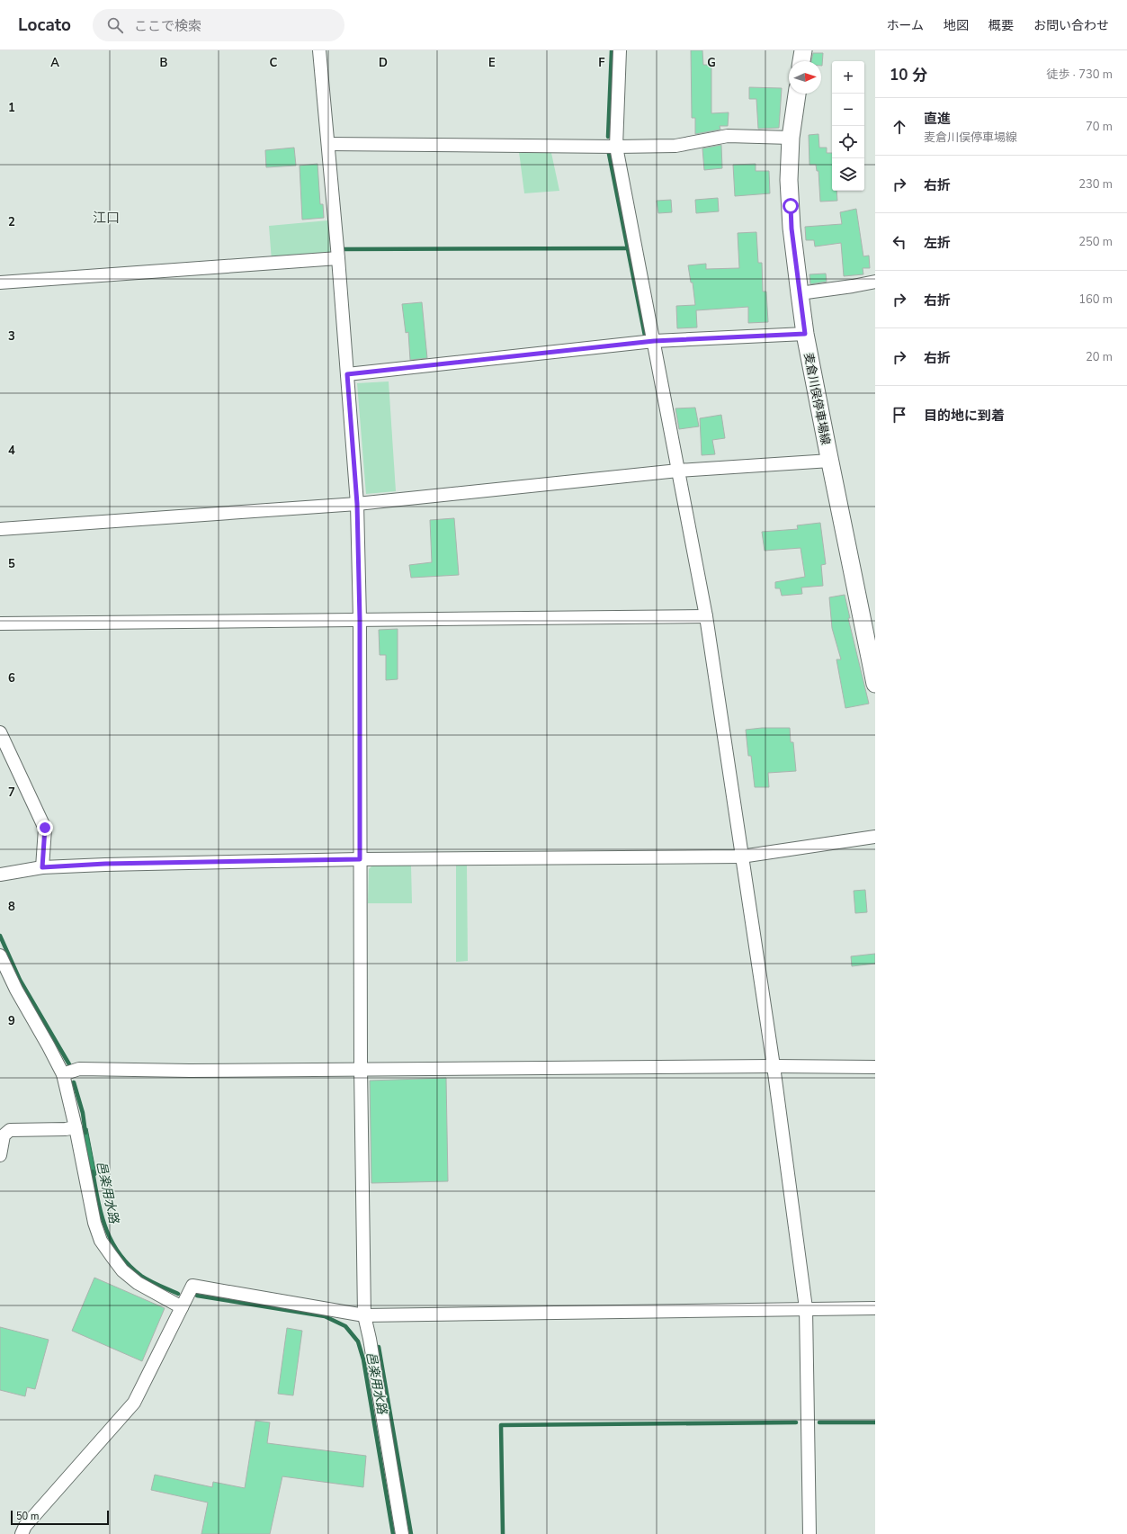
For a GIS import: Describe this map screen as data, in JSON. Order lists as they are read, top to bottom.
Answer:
{
  "streets": {
    "main road": ["麦倉川俣停車場線"]
  },
  "districts": ["江口"],
  "water": ["邑楽用水路"],
  "scale_bar": "50 m",
  "north": "right",
  "page": {
    "header": "Locato",
    "search": "ここで検索",
    "nav": [
      "ホーム",
      "地図",
      "概要",
      "お問い合わせ"
    ],
    "heading": ["10 分", "徒歩 · 730 m"],
    "map_buttons": ["+", "−"],
    "list": [
      ["直進", "麦倉川俣停車場線", "70 m"],
      ["右折", "230 m"],
      ["左折", "250 m"],
      ["右折", "160 m"],
      ["右折", "20 m"],
      "目的地に到着"
    ],
    "scale": "50 m"
  },
  "grid": {
    "columns": [
      "A",
      "B",
      "C",
      "D",
      "E",
      "F",
      "G"
    ],
    "rows": [
      "1",
      "2",
      "3",
      "4",
      "5",
      "6",
      "7",
      "8",
      "9"
    ]
  }
}
